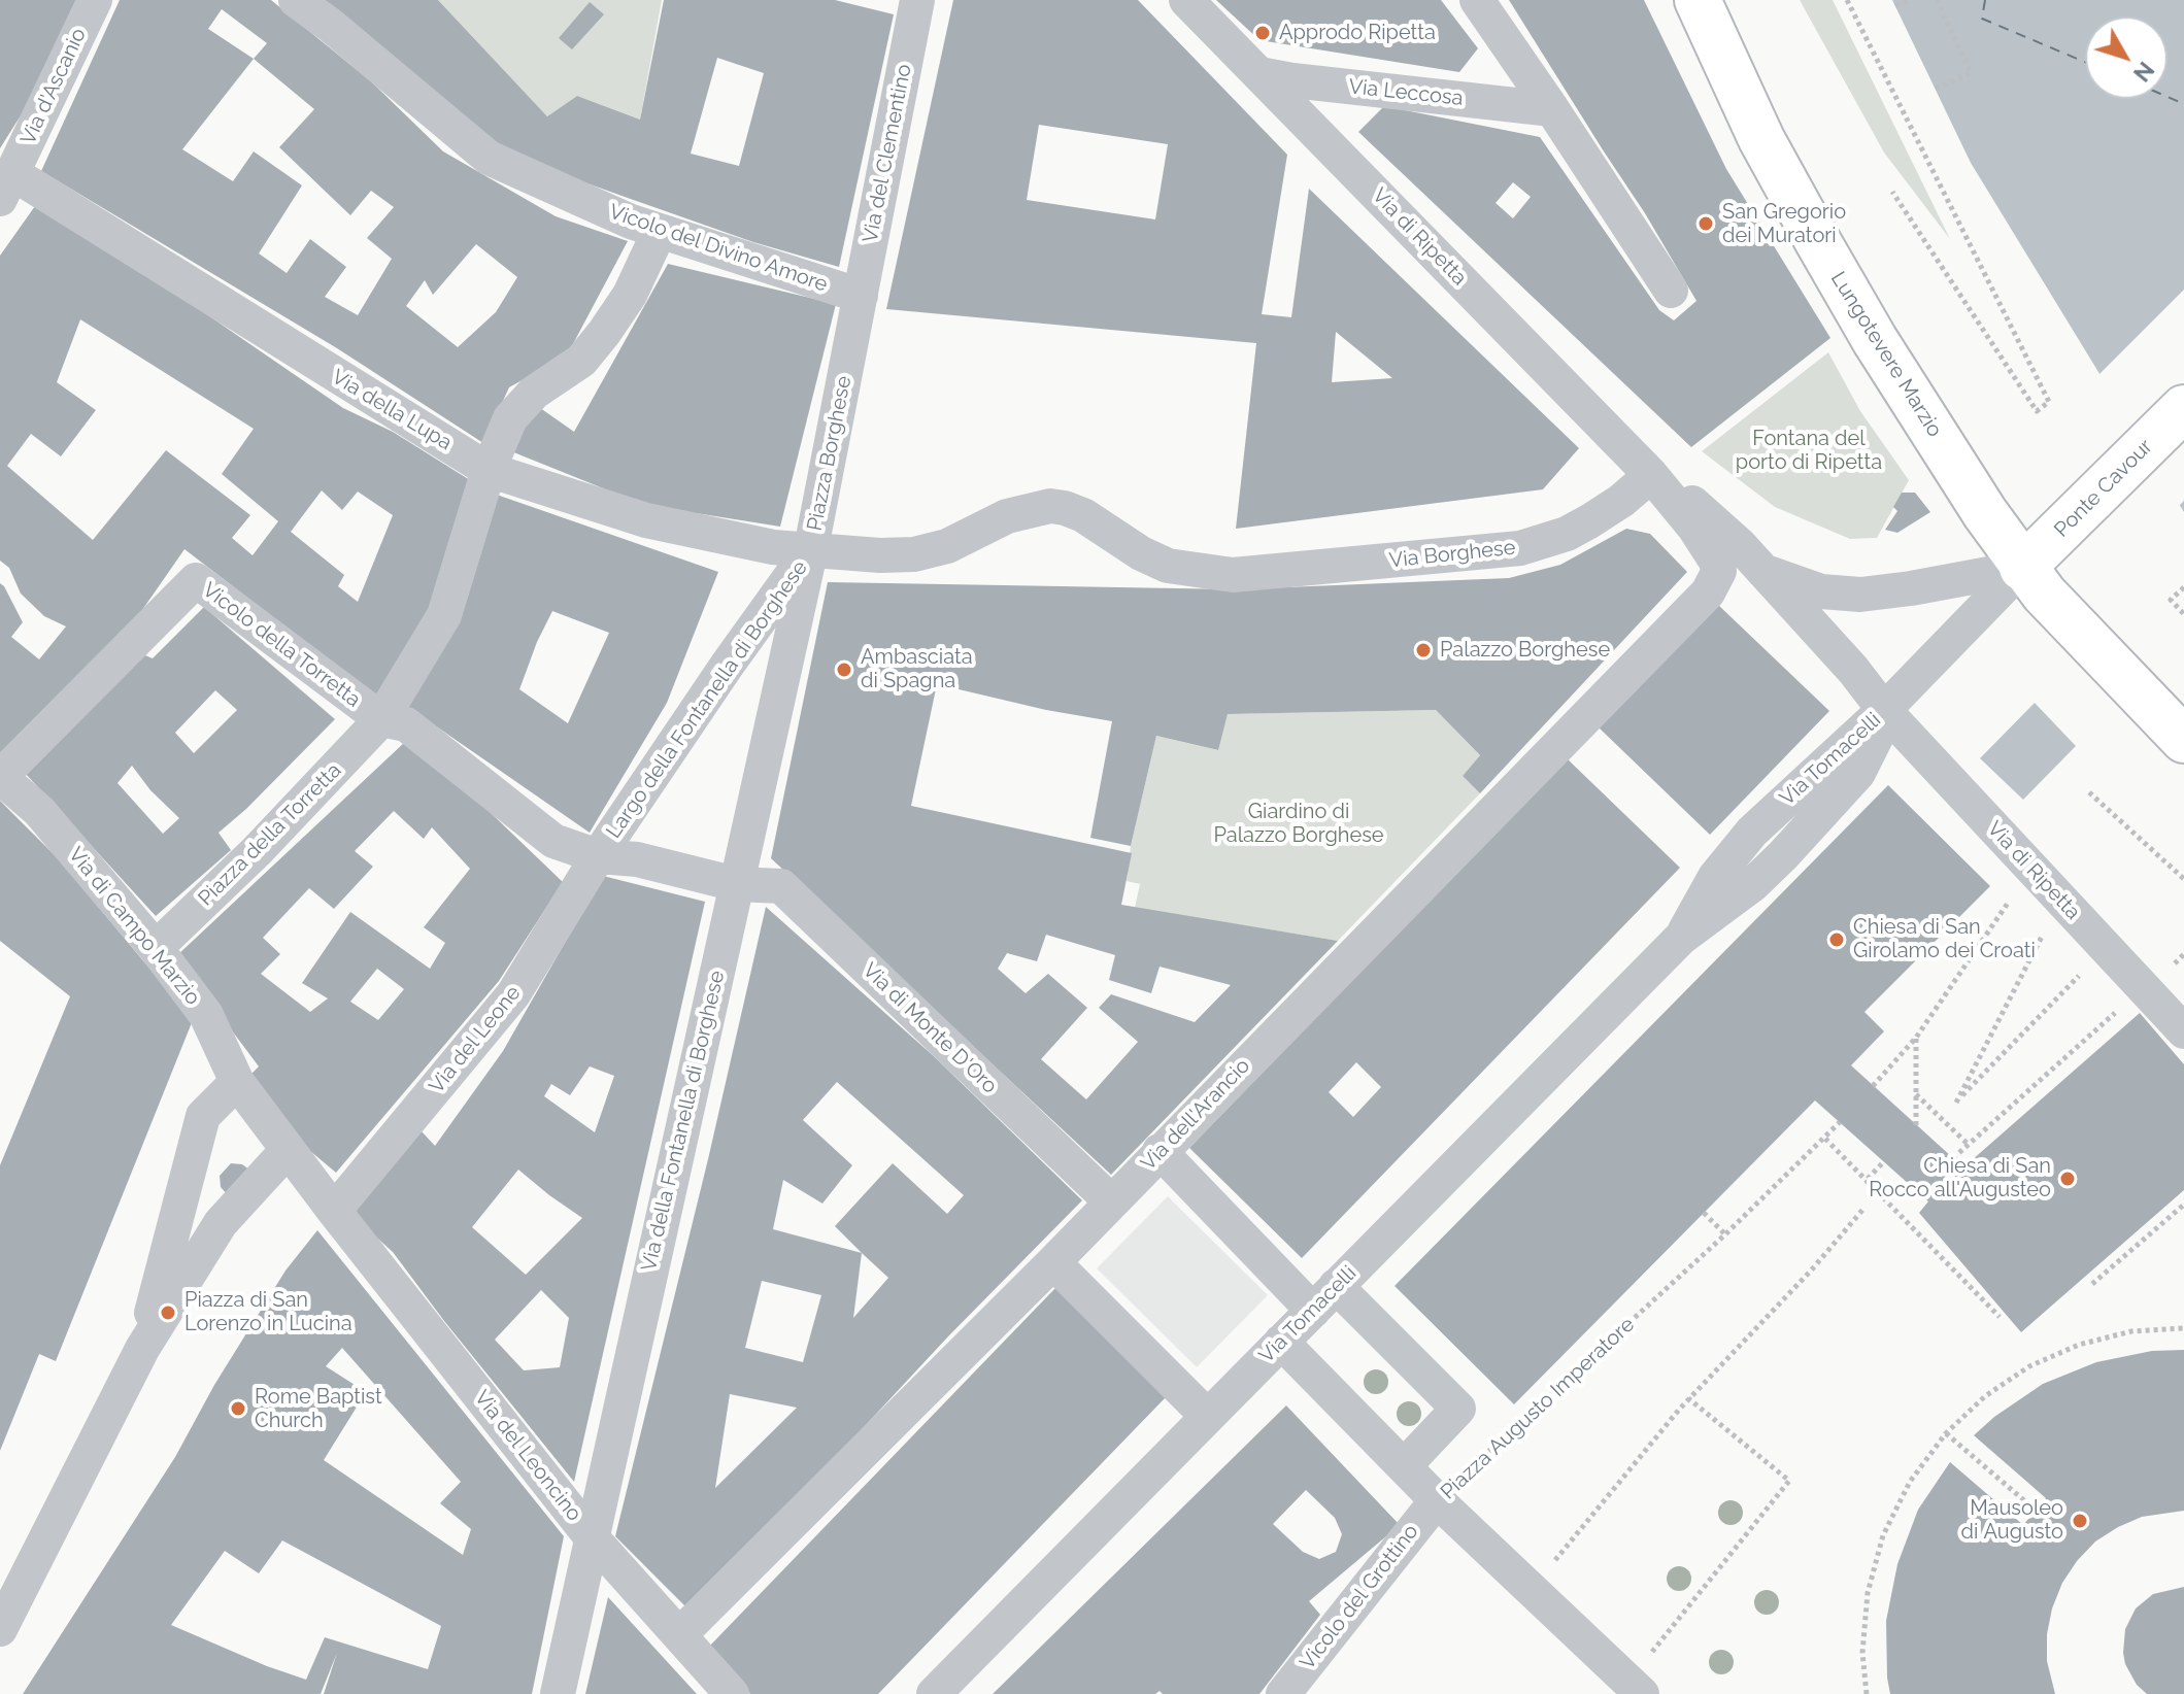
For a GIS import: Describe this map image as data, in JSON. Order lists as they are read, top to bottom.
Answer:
{
  "streets": {
    "main road": ["Lungotevere Marzio", "Ponte Cavour"],
    "street": [
      "Via d'Ascanio",
      "Via Leccosa",
      "Via del Clementino",
      "Via di Ripetta",
      "Vicolo del Divino Amore",
      "Via della Lupa",
      "Piazza Borghese",
      "Via Borghese",
      "Vicolo della Torretta",
      "Largo della Fontanella di Borghese",
      "Via Tomacelli",
      "Piazza della Torretta",
      "Via di Campo Marzio",
      "Via di Monte D'Oro",
      "Via del Leone",
      "Via dell'Arancio",
      "Via della Fontanella di Borghese",
      "Piazza Augusto Imperatore",
      "Via del Leoncino",
      "Vicolo del Grottino"
    ]
  },
  "crossings": [
    ["Via d'Ascanio", "Via della Lupa"],
    ["Via Leccosa", "Via di Ripetta"],
    ["Via del Clementino", "Vicolo del Divino Amore"],
    ["Via del Clementino", "Piazza Borghese"],
    ["Via di Ripetta", "Via Borghese"],
    ["Via di Ripetta", "Via Tomacelli"],
    ["Via di Ripetta", "Via dell'Arancio"],
    ["Vicolo del Divino Amore", "Piazza Borghese"],
    ["Vicolo del Divino Amore", "Piazza della Torretta"],
    ["Lungotevere Marzio", "Ponte Cavour"],
    ["Via della Lupa", "Piazza Borghese"],
    ["Via della Lupa", "Largo della Fontanella di Borghese"],
    ["Via della Lupa", "Piazza della Torretta"],
    ["Via della Lupa", "Via della Fontanella di Borghese"],
    ["Piazza Borghese", "Via Borghese"],
    ["Piazza Borghese", "Largo della Fontanella di Borghese"],
    ["Piazza Borghese", "Via della Fontanella di Borghese"],
    ["Via Borghese", "Via dell'Arancio"],
    ["Vicolo della Torretta", "Largo della Fontanella di Borghese"],
    ["Vicolo della Torretta", "Piazza della Torretta"],
    ["Vicolo della Torretta", "Via di Campo Marzio"],
    ["Vicolo della Torretta", "Via del Leone"],
    ["Largo della Fontanella di Borghese", "Via di Monte D'Oro"],
    ["Largo della Fontanella di Borghese", "Via del Leone"],
    ["Largo della Fontanella di Borghese", "Via della Fontanella di Borghese"],
    ["Piazza della Torretta", "Via di Campo Marzio"],
    ["Via di Campo Marzio", "Via del Leone"],
    ["Via di Campo Marzio", "Via del Leoncino"],
    ["Via di Monte D'Oro", "Via dell'Arancio"],
    ["Via di Monte D'Oro", "Via della Fontanella di Borghese"],
    ["Via del Leone", "Via del Leoncino"],
    ["Via dell'Arancio", "Via del Leoncino"],
    ["Via della Fontanella di Borghese", "Via del Leoncino"],
    ["Piazza Augusto Imperatore", "Vicolo del Grottino"]
  ],
  "parks": ["Fontana del porto di Ripetta", "Giardino di Palazzo Borghese"],
  "places": [
    "Approdo Ripetta",
    "San Gregorio dei Muratori",
    "Palazzo Borghese",
    "Ambasciata di Spagna",
    "Chiesa di San Girolamo dei Croati",
    "Chiesa di San Rocco all'Augusteo",
    "Piazza di San Lorenzo in Lucina",
    "Rome Baptist Church",
    "Mausoleo di Augusto"
  ],
  "north": "bottom right"
}
